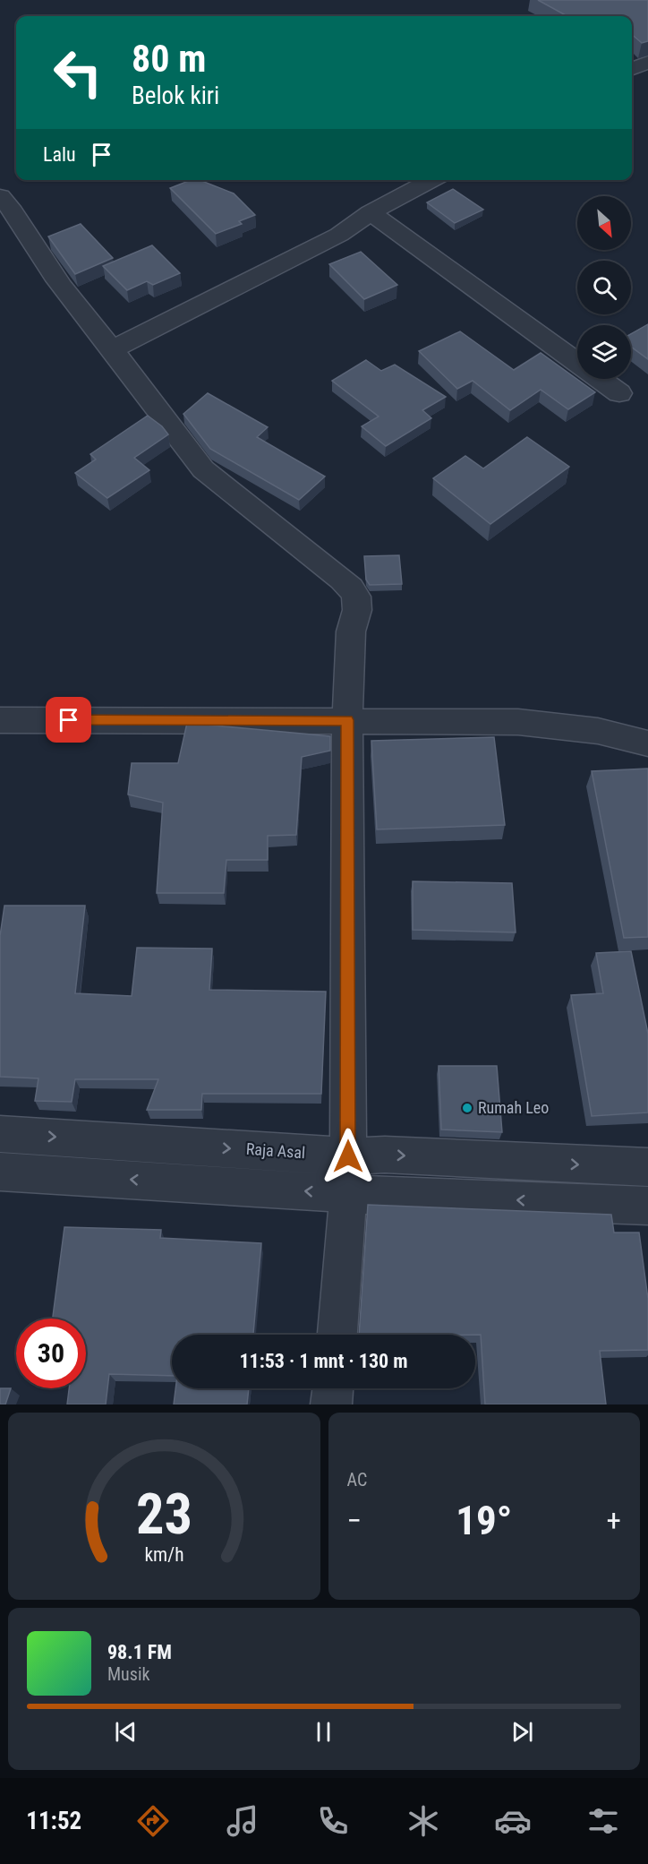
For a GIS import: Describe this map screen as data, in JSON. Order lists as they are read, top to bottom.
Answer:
{
  "streets": {
    "street": ["Raja Asal"]
  },
  "places": ["Rumah Leo"],
  "north": "bottom right",
  "page": {
    "turn": ["80 m", "Belok kiri"],
    "then": "Lalu",
    "limit": "30",
    "trip": "11:53 · 1 mnt · 130 m",
    "tile": "AC",
    "heat": ["−", "19°", "+"],
    "song": ["98.1 FM", "Musik"],
    "tabs": "11:52",
    "gauge": ["23", "km/h"]
  }
}
